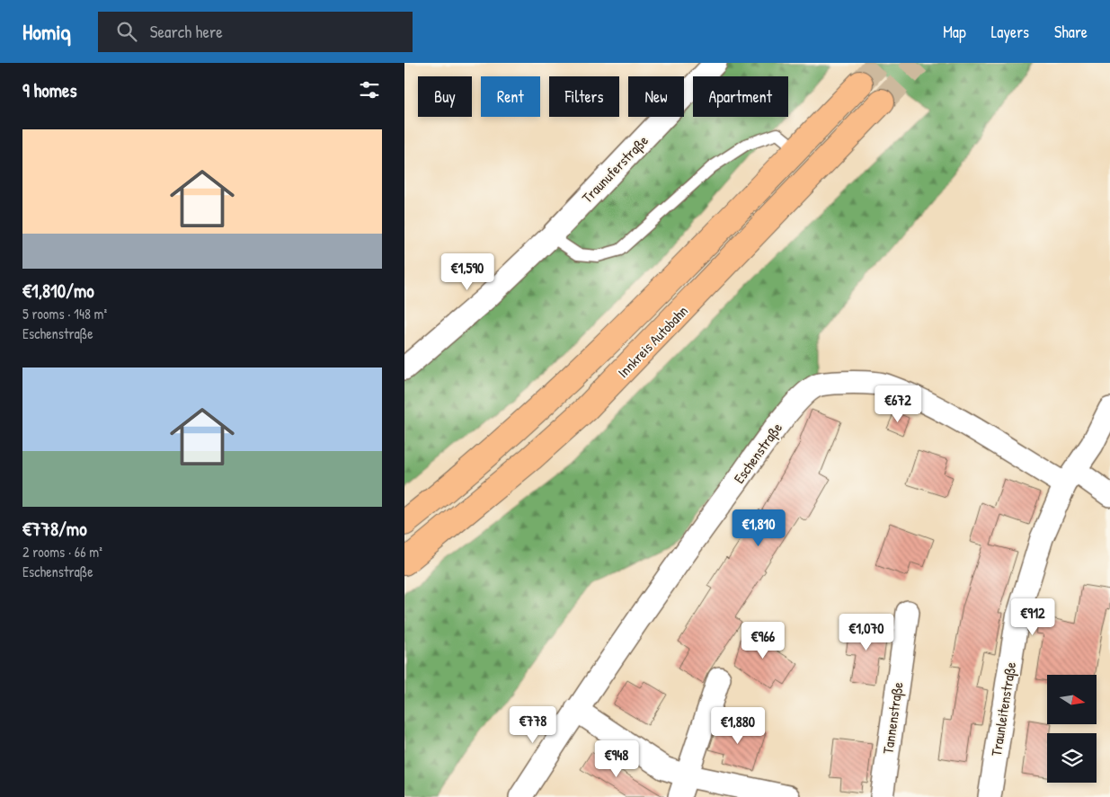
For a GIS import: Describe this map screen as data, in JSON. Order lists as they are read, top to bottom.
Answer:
{
  "streets": {
    "highway": ["Innkreis Autobahn"],
    "street": [
      "Traunuferstraße",
      "Eschenstraße",
      "Traunleitenstraße",
      "Tannenstraße"
    ]
  },
  "crossings": [
    ["Eschenstraße", "Traunleitenstraße"]
  ],
  "north": "right",
  "page": {
    "header": "Homiq",
    "search": "Search here",
    "nav": ["Map", "Layers", "Share"],
    "heading": "9 homes",
    "chip": [
      "Buy",
      "Rent",
      "Filters",
      "New",
      "Apartment"
    ],
    "list": [
      {
        "name": "€1,810/mo",
        "note": "5 rooms · 148 m² · Eschenstraße"
      },
      {
        "name": "€778/mo",
        "note": "2 rooms · 66 m² · Eschenstraße"
      }
    ],
    "price": [
      "€1,590",
      "€672",
      "€1,810",
      "€912",
      "€1,070",
      "€966",
      "€778",
      "€1,880",
      "€948"
    ]
  }
}
